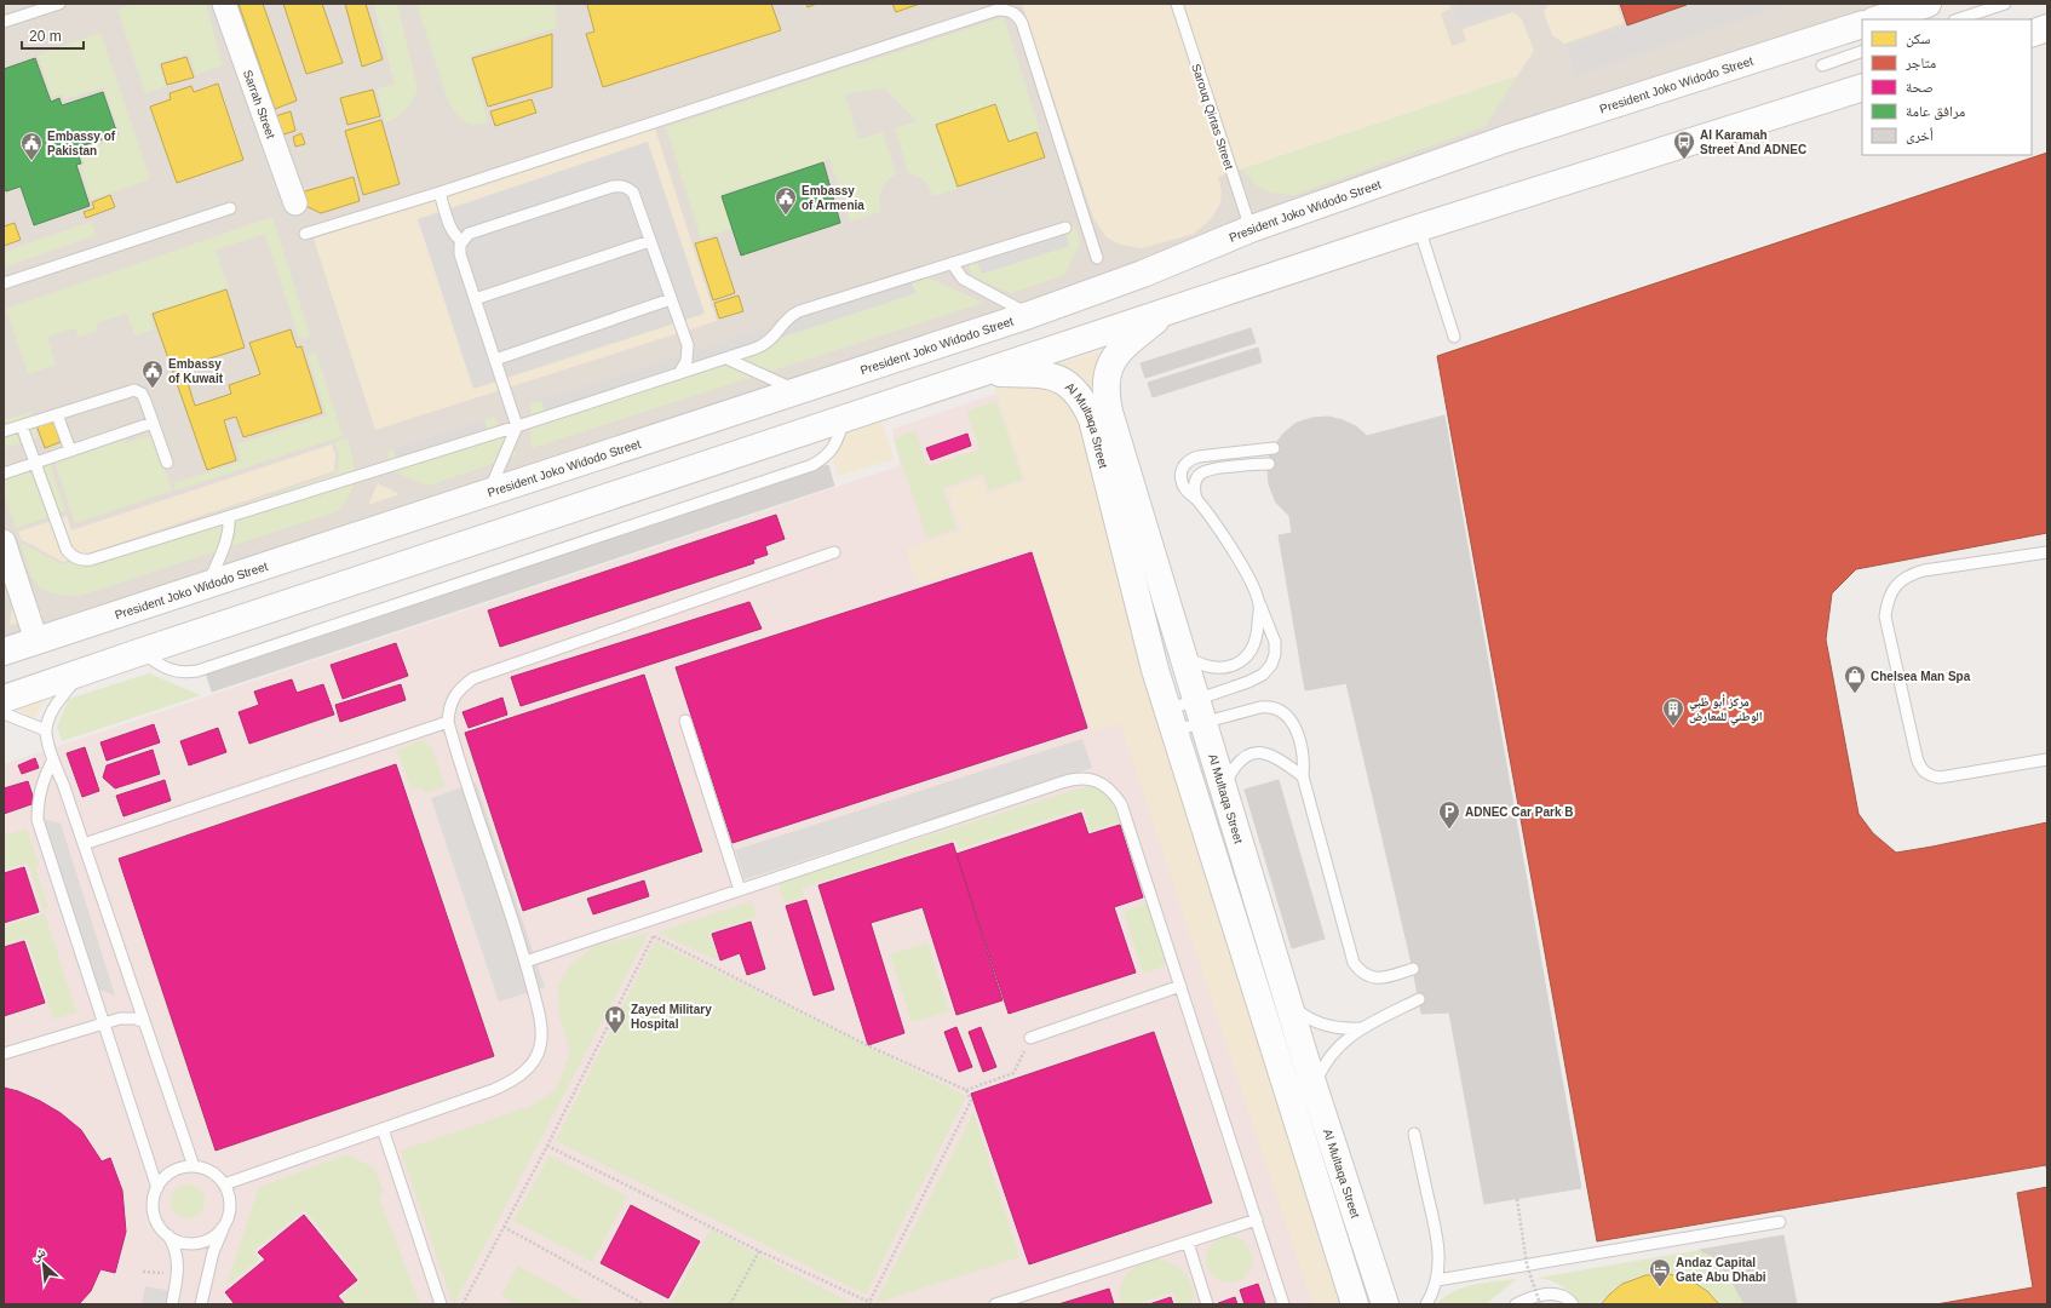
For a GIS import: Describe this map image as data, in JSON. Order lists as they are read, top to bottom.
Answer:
{
  "streets": {
    "street": ["President Joko Widodo Street", "Sarrah Street", "Al Multaqa Street"],
    "lane": ["Sarouq Qirtas Street"]
  },
  "crossings": [
    ["President Joko Widodo Street", "Sarouq Qirtas Street"]
  ],
  "places": {
    "bus stop": ["Al Karamah Street And ADNEC"],
    "public building": ["Embassy of Pakistan", "Embassy of Armenia", "Embassy of Kuwait"],
    "shop": ["Chelsea Man Spa"],
    "building": ["مركز أبو ظبي الوطني للمعارض"],
    "parking": ["ADNEC Car Park B"],
    "hospital": ["Zayed Military Hospital"],
    "hotel": ["Andaz Capital Gate Abu Dhabi"]
  },
  "legend": [
    "سكن",
    "متاجر",
    "صحة",
    "مرافق عامة",
    "أخرى"
  ],
  "scale_bar": "20 m",
  "north": "top left"
}
